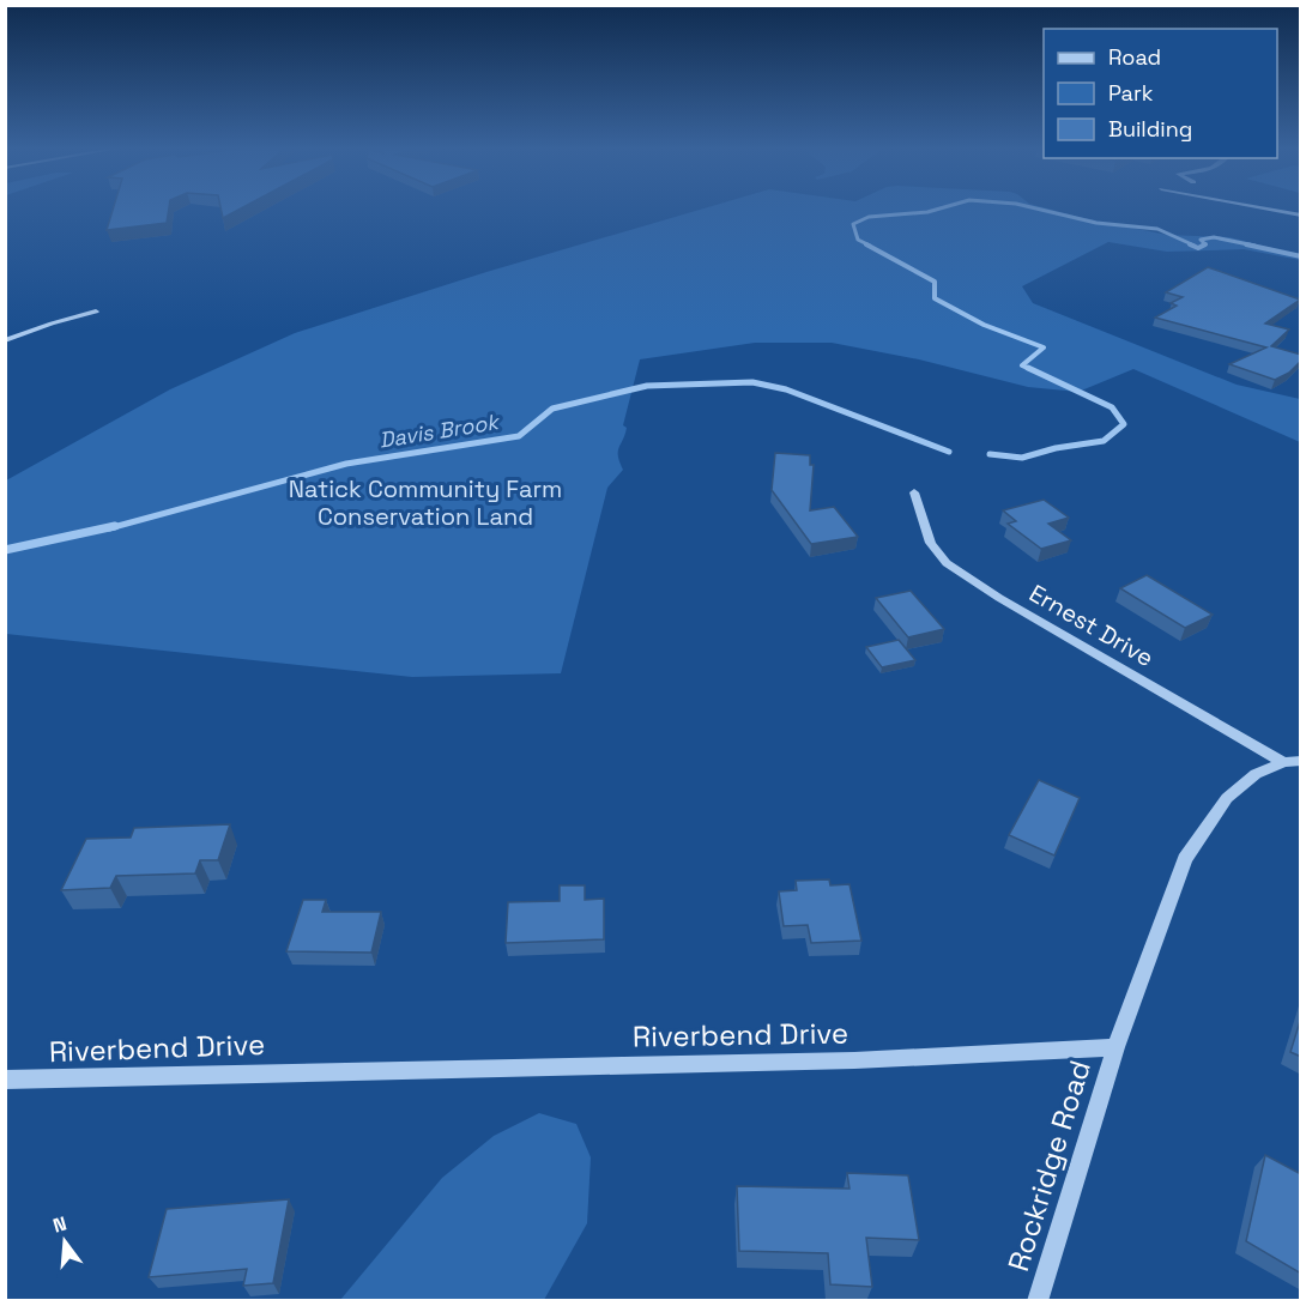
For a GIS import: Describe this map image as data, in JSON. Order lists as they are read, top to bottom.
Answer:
{
  "streets": {
    "street": ["Ernest Drive", "Riverbend Drive", "Rockridge Road"]
  },
  "crossings": [
    ["Riverbend Drive", "Rockridge Road"]
  ],
  "water": ["Davis Brook"],
  "parks": ["Natick Community Farm Conservation Land"],
  "legend": ["Road", "Park", "Building"],
  "north": "top"
}
